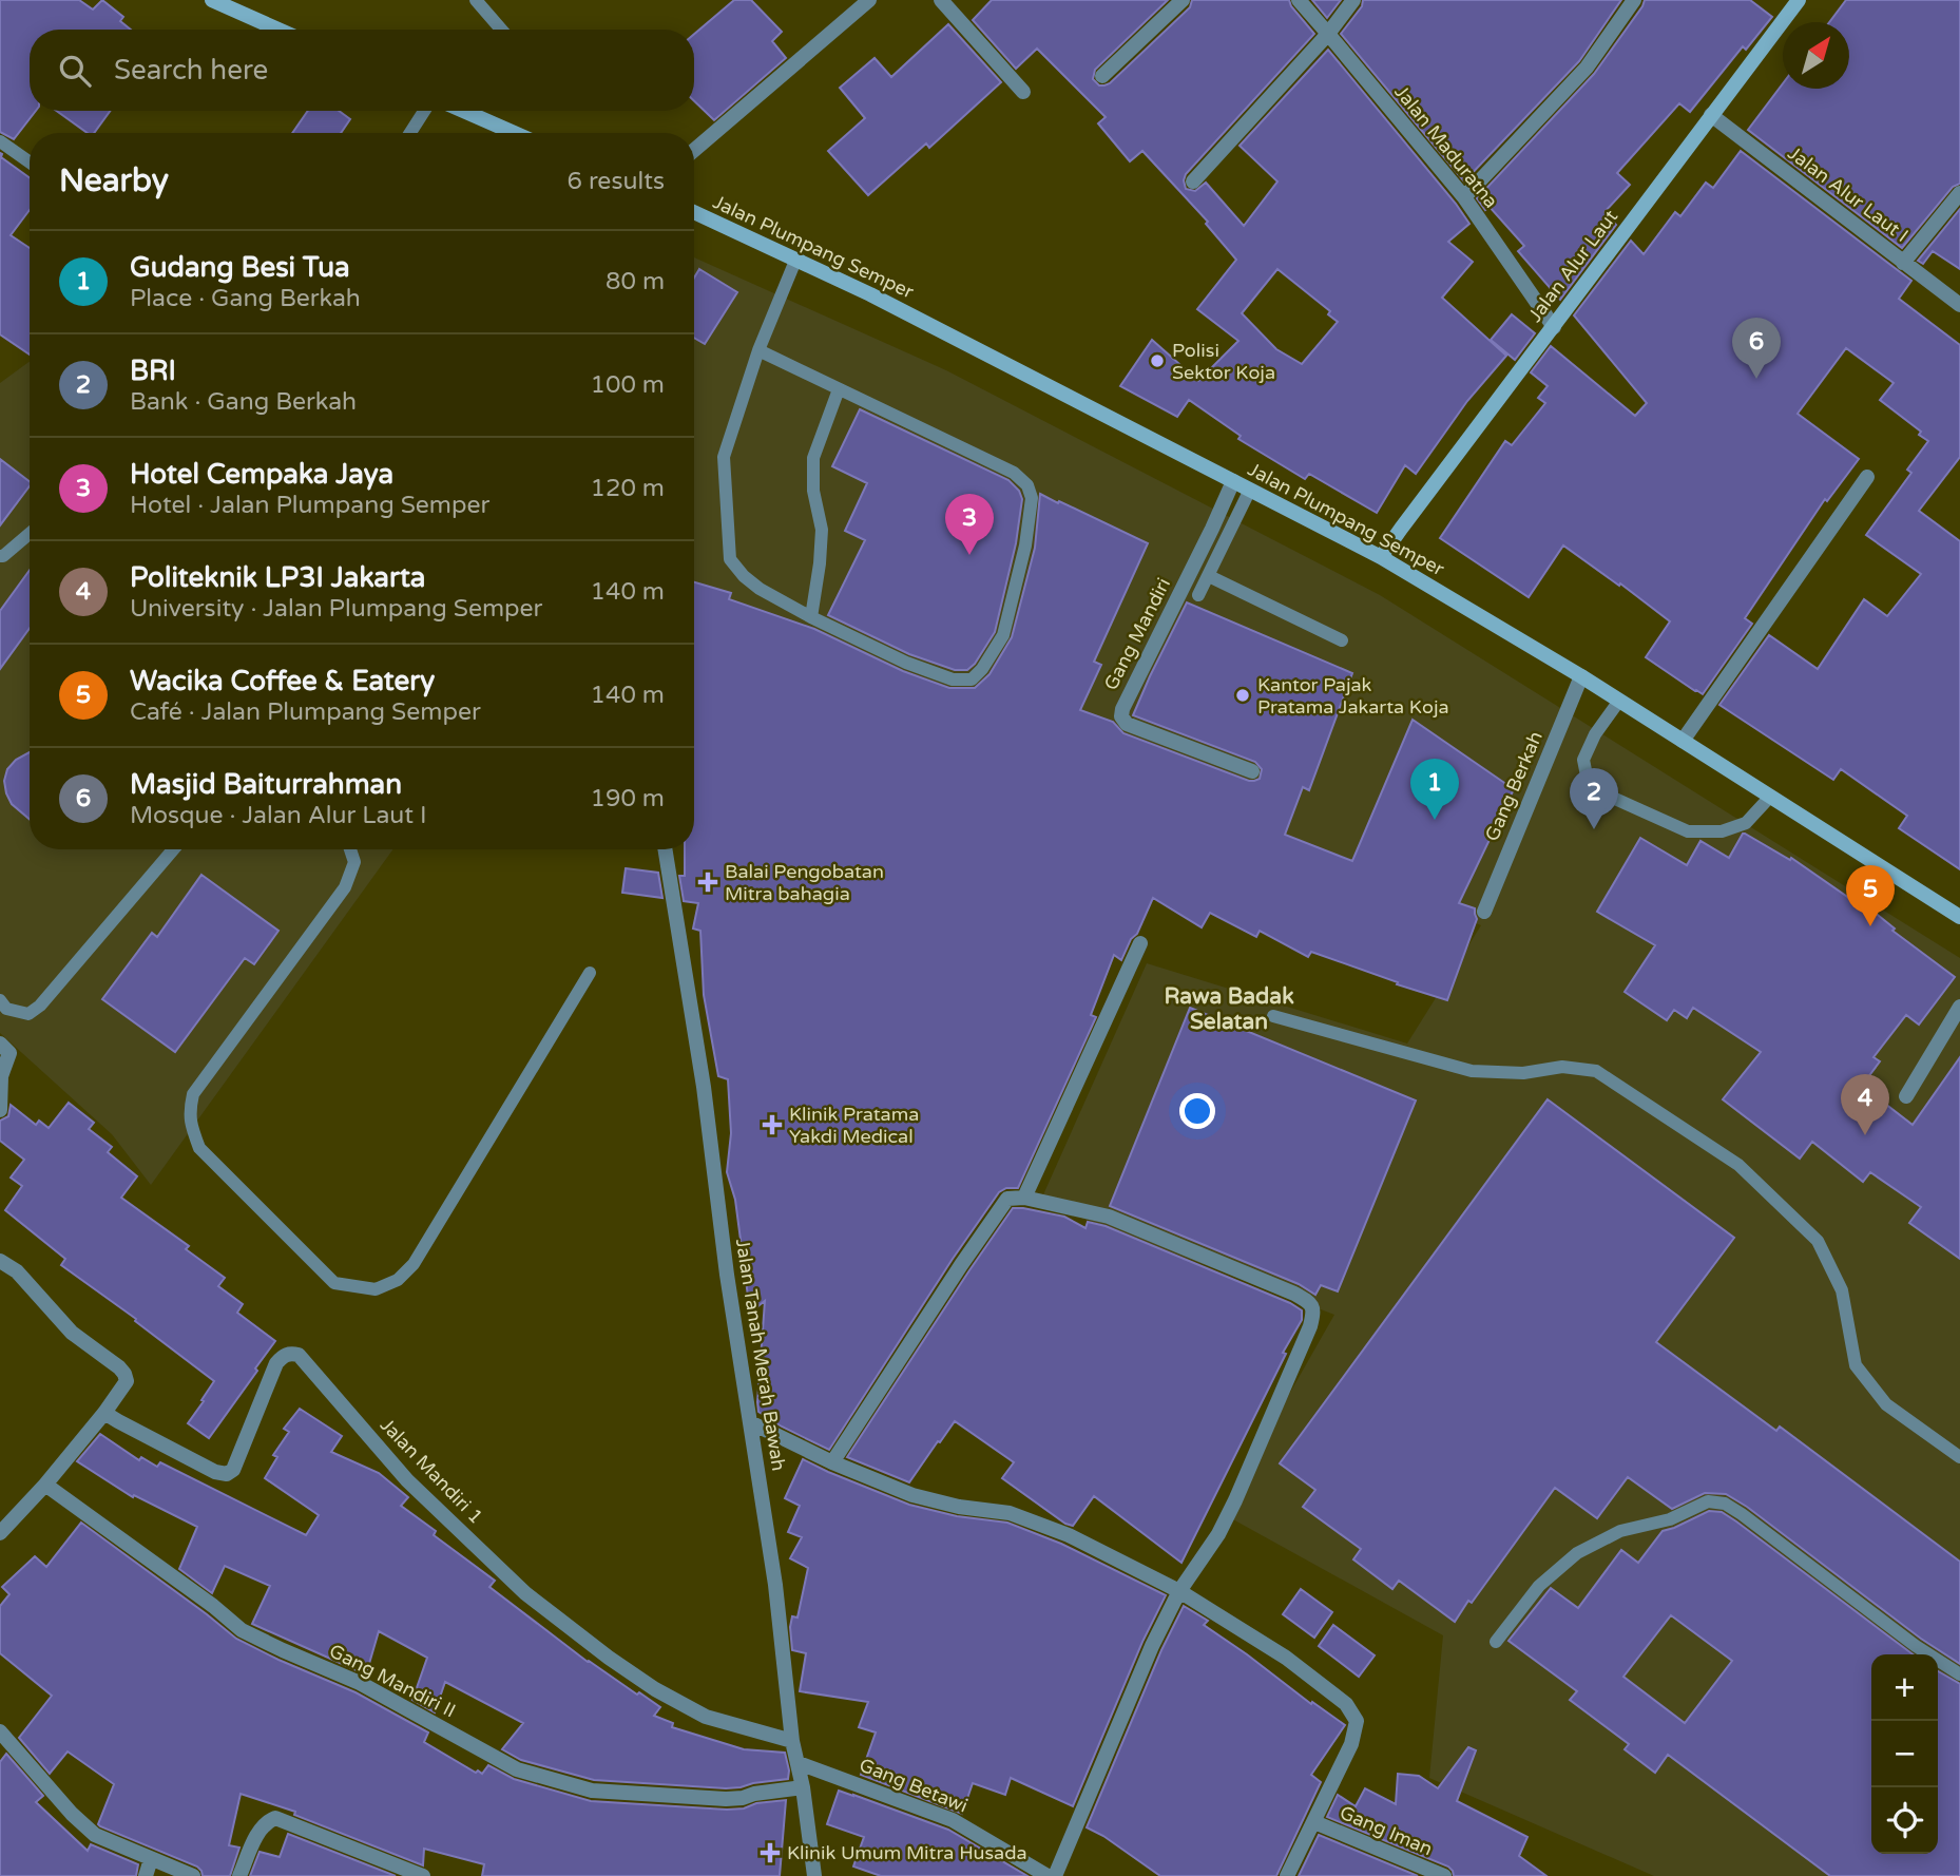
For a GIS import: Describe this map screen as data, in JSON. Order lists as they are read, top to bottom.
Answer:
{
  "streets": {
    "main road": ["Jalan Plumpang Semper", "Jalan Alur Laut"],
    "street": [
      "Jalan Maduratna",
      "Jalan Alur Laut I",
      "Gang Mandiri",
      "Gang Berkah",
      "Jalan Tanah Merah Bawah",
      "Jalan Mandiri 1",
      "Gang Mandiri II",
      "Gang Betawi",
      "Gang Iman"
    ]
  },
  "crossings": [
    ["Jalan Maduratna", "Jalan Alur Laut"],
    ["Jalan Alur Laut I", "Jalan Alur Laut"],
    ["Jalan Plumpang Semper", "Jalan Alur Laut"],
    ["Jalan Plumpang Semper", "Gang Mandiri"],
    ["Jalan Plumpang Semper", "Gang Berkah"],
    ["Jalan Tanah Merah Bawah", "Jalan Mandiri 1"],
    ["Jalan Tanah Merah Bawah", "Gang Mandiri II"],
    ["Jalan Tanah Merah Bawah", "Gang Betawi"]
  ],
  "districts": ["Rawa Badak Selatan"],
  "places": {
    "other": ["Polisi Sektor Koja", "Kantor Pajak Pratama Jakarta Koja"],
    "health": ["Balai Pengobatan Mitra bahagia", "Klinik Pratama Yakdi Medical", "Klinik Umum Mitra Husada"]
  },
  "north": "top right",
  "page": {
    "search": "Search here",
    "heading": ["Nearby", "6 results"],
    "list": [
      {
        "mark": "1",
        "name": "Gudang Besi Tua",
        "note": "Place · Gang Berkah",
        "value": "80 m"
      },
      {
        "mark": "2",
        "name": "BRI",
        "note": "Bank · Gang Berkah",
        "value": "100 m"
      },
      {
        "mark": "3",
        "name": "Hotel Cempaka Jaya",
        "note": "Hotel · Jalan Plumpang Semper",
        "value": "120 m"
      },
      {
        "mark": "4",
        "name": "Politeknik LP3I Jakarta",
        "note": "University · Jalan Plumpang Semper",
        "value": "140 m"
      },
      {
        "mark": "5",
        "name": "Wacika Coffee & Eatery",
        "note": "Café · Jalan Plumpang Semper",
        "value": "140 m"
      },
      {
        "mark": "6",
        "name": "Masjid Baiturrahman",
        "note": "Mosque · Jalan Alur Laut I",
        "value": "190 m"
      }
    ],
    "pins": [
      "6",
      "3",
      "1",
      "2",
      "5",
      "4"
    ],
    "map_buttons": ["+", "−"]
  }
}
